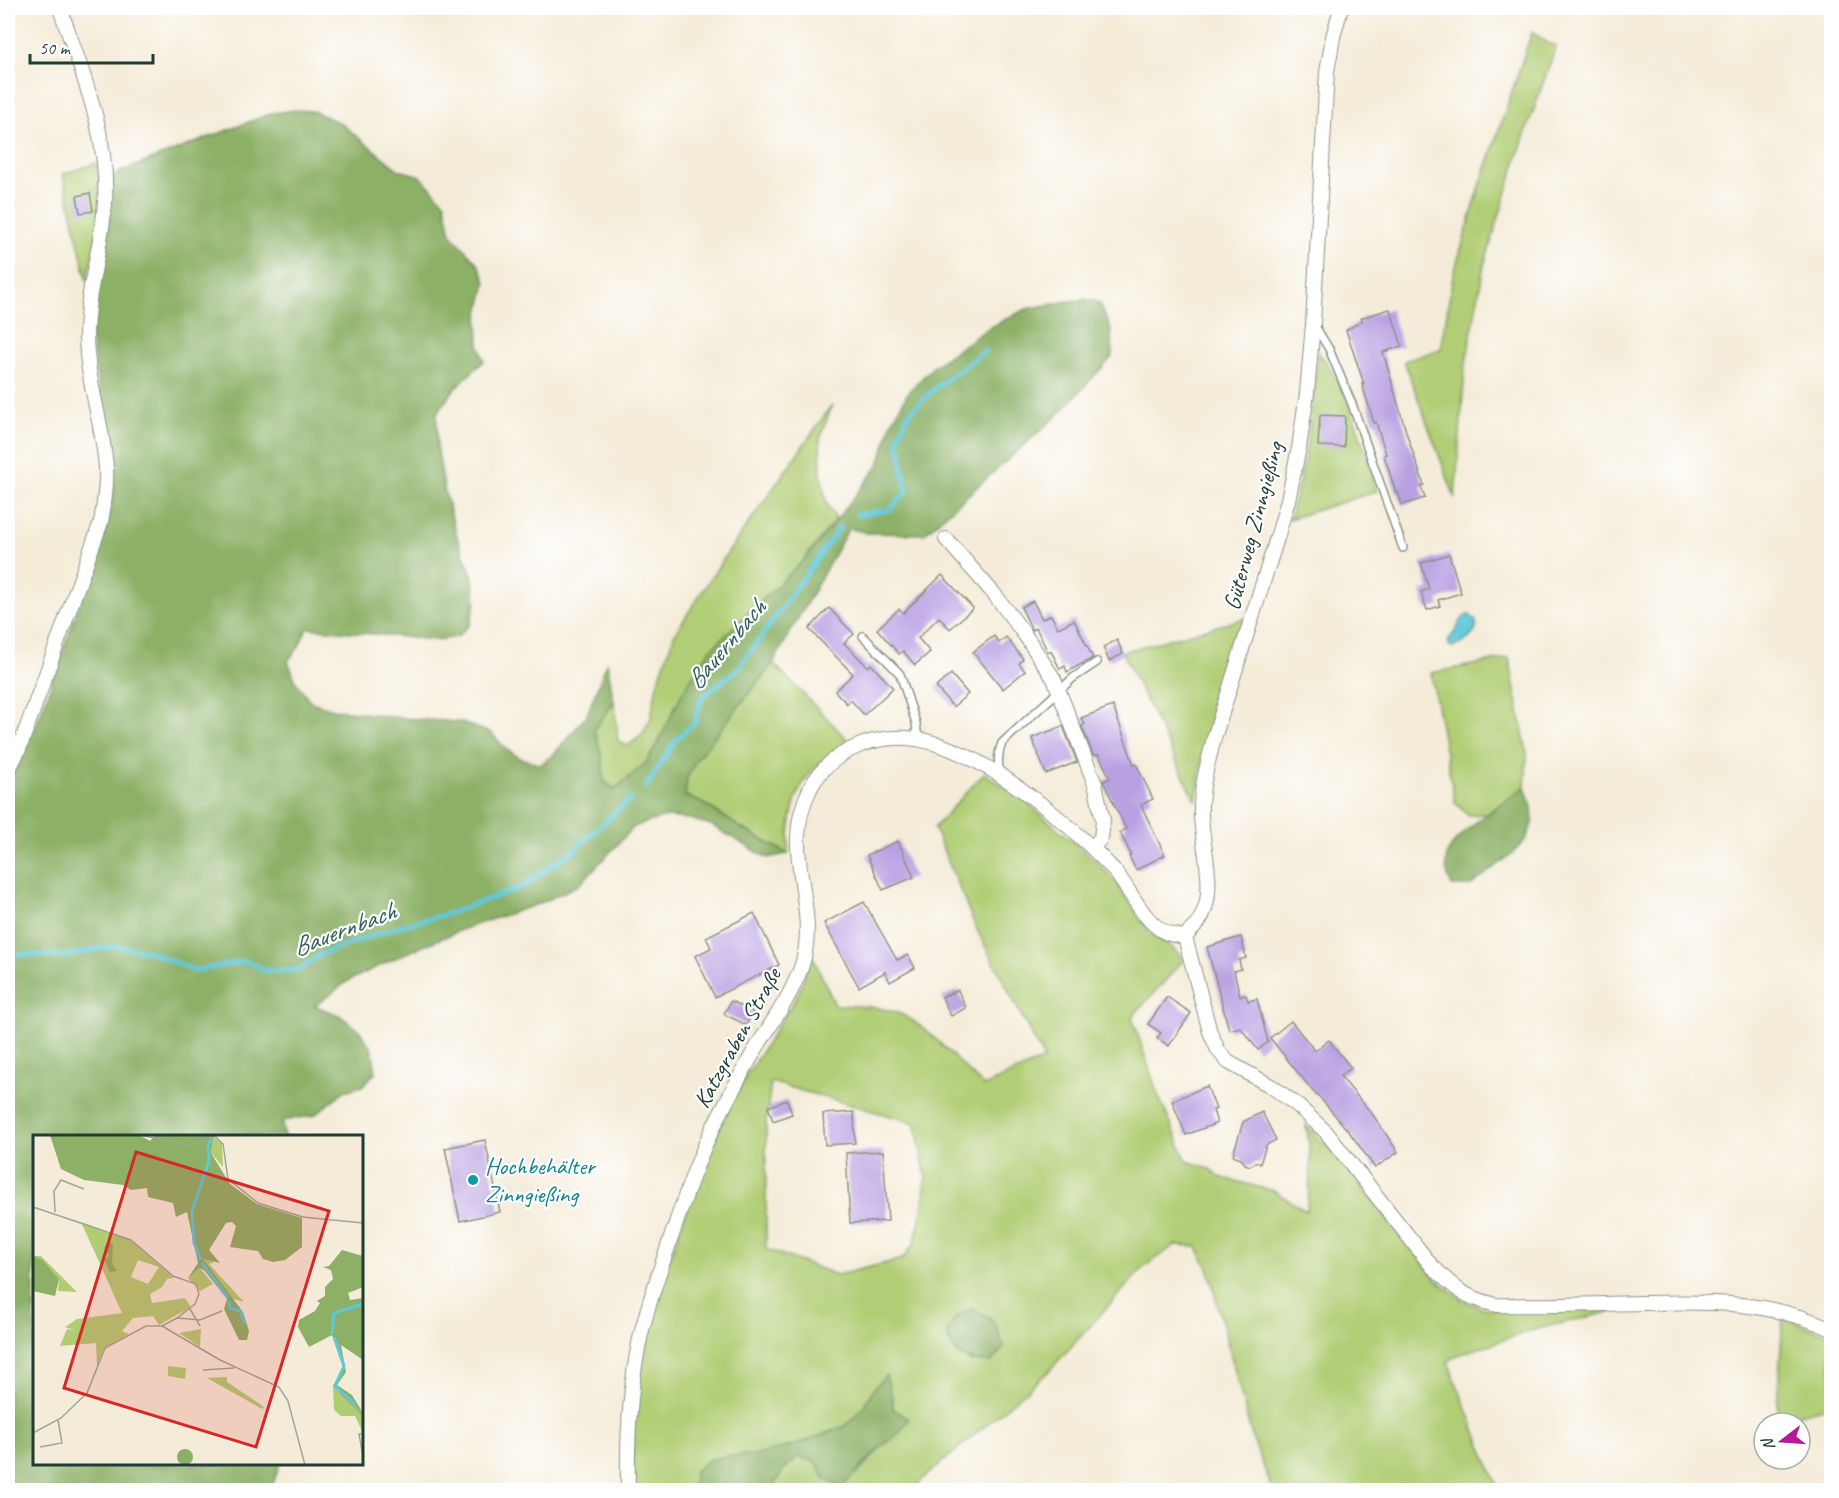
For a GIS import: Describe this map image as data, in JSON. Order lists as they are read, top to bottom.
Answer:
{
  "streets": {
    "street": ["Güterweg Zinngießing", "Katzgraben Straße"]
  },
  "crossings": [
    ["Güterweg Zinngießing", "Katzgraben Straße"]
  ],
  "water": ["Bauernbach"],
  "places": ["Hochbehälter Zinngießing"],
  "scale_bar": "50 m",
  "north": "left"
}
